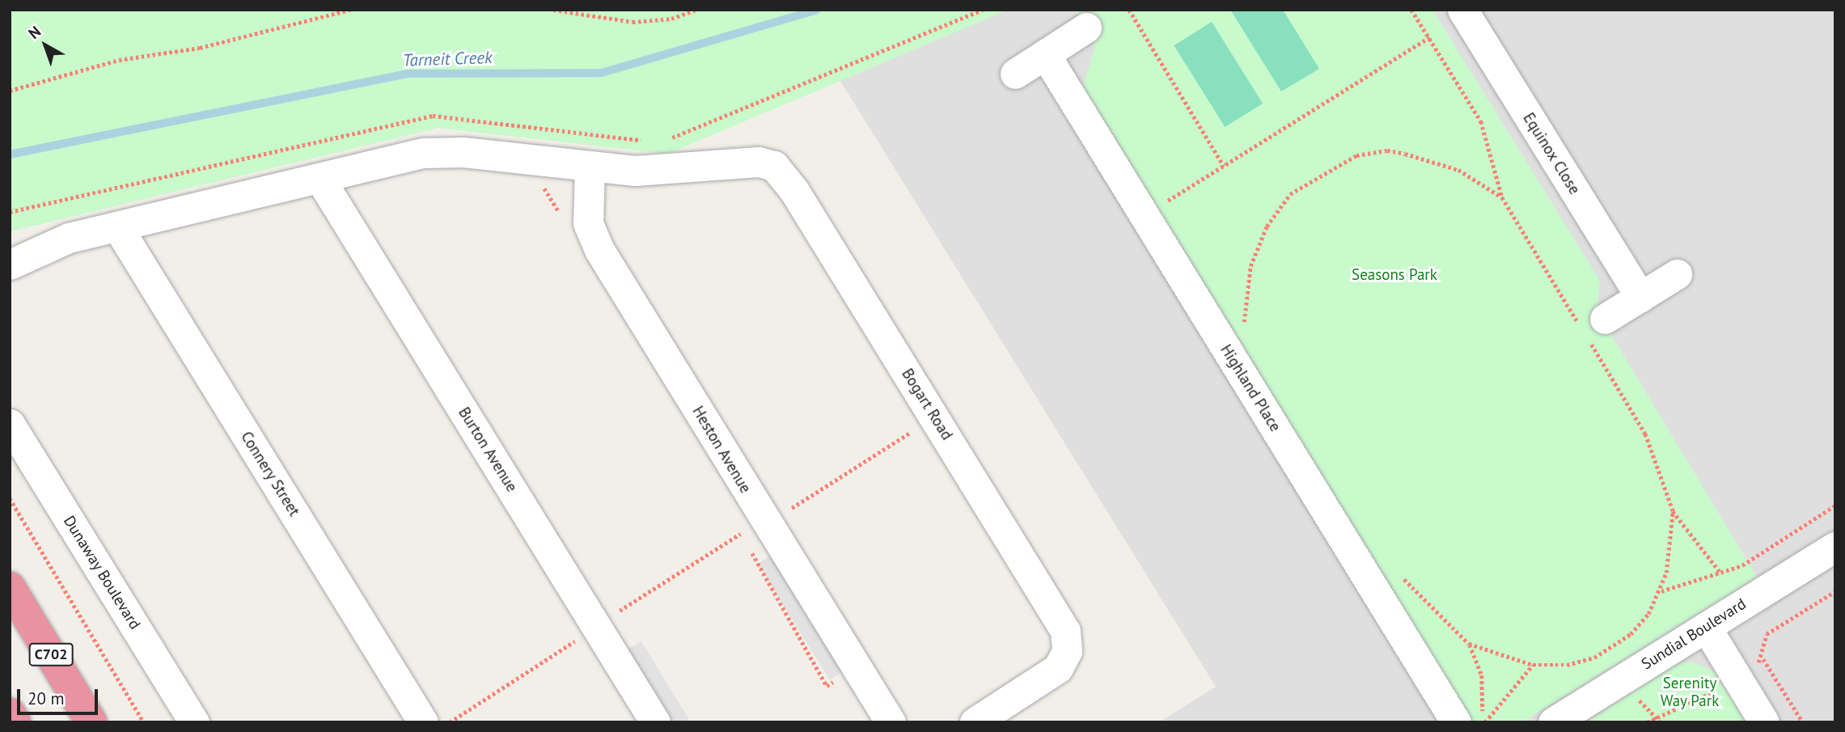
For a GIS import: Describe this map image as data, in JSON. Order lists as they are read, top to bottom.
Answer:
{
  "streets": {
    "highway": ["C702"],
    "street": [
      "Equinox Close",
      "Highland Place",
      "Bogart Road",
      "Burton Avenue",
      "Heston Avenue",
      "Connery Street",
      "Dunaway Boulevard",
      "Sundial Boulevard"
    ]
  },
  "crossings": [
    ["Bogart Road", "Heston Avenue"]
  ],
  "water": ["Tarneit Creek"],
  "parks": ["Seasons Park", "Serenity Way Park"],
  "scale_bar": "20 m",
  "north": "top left"
}
